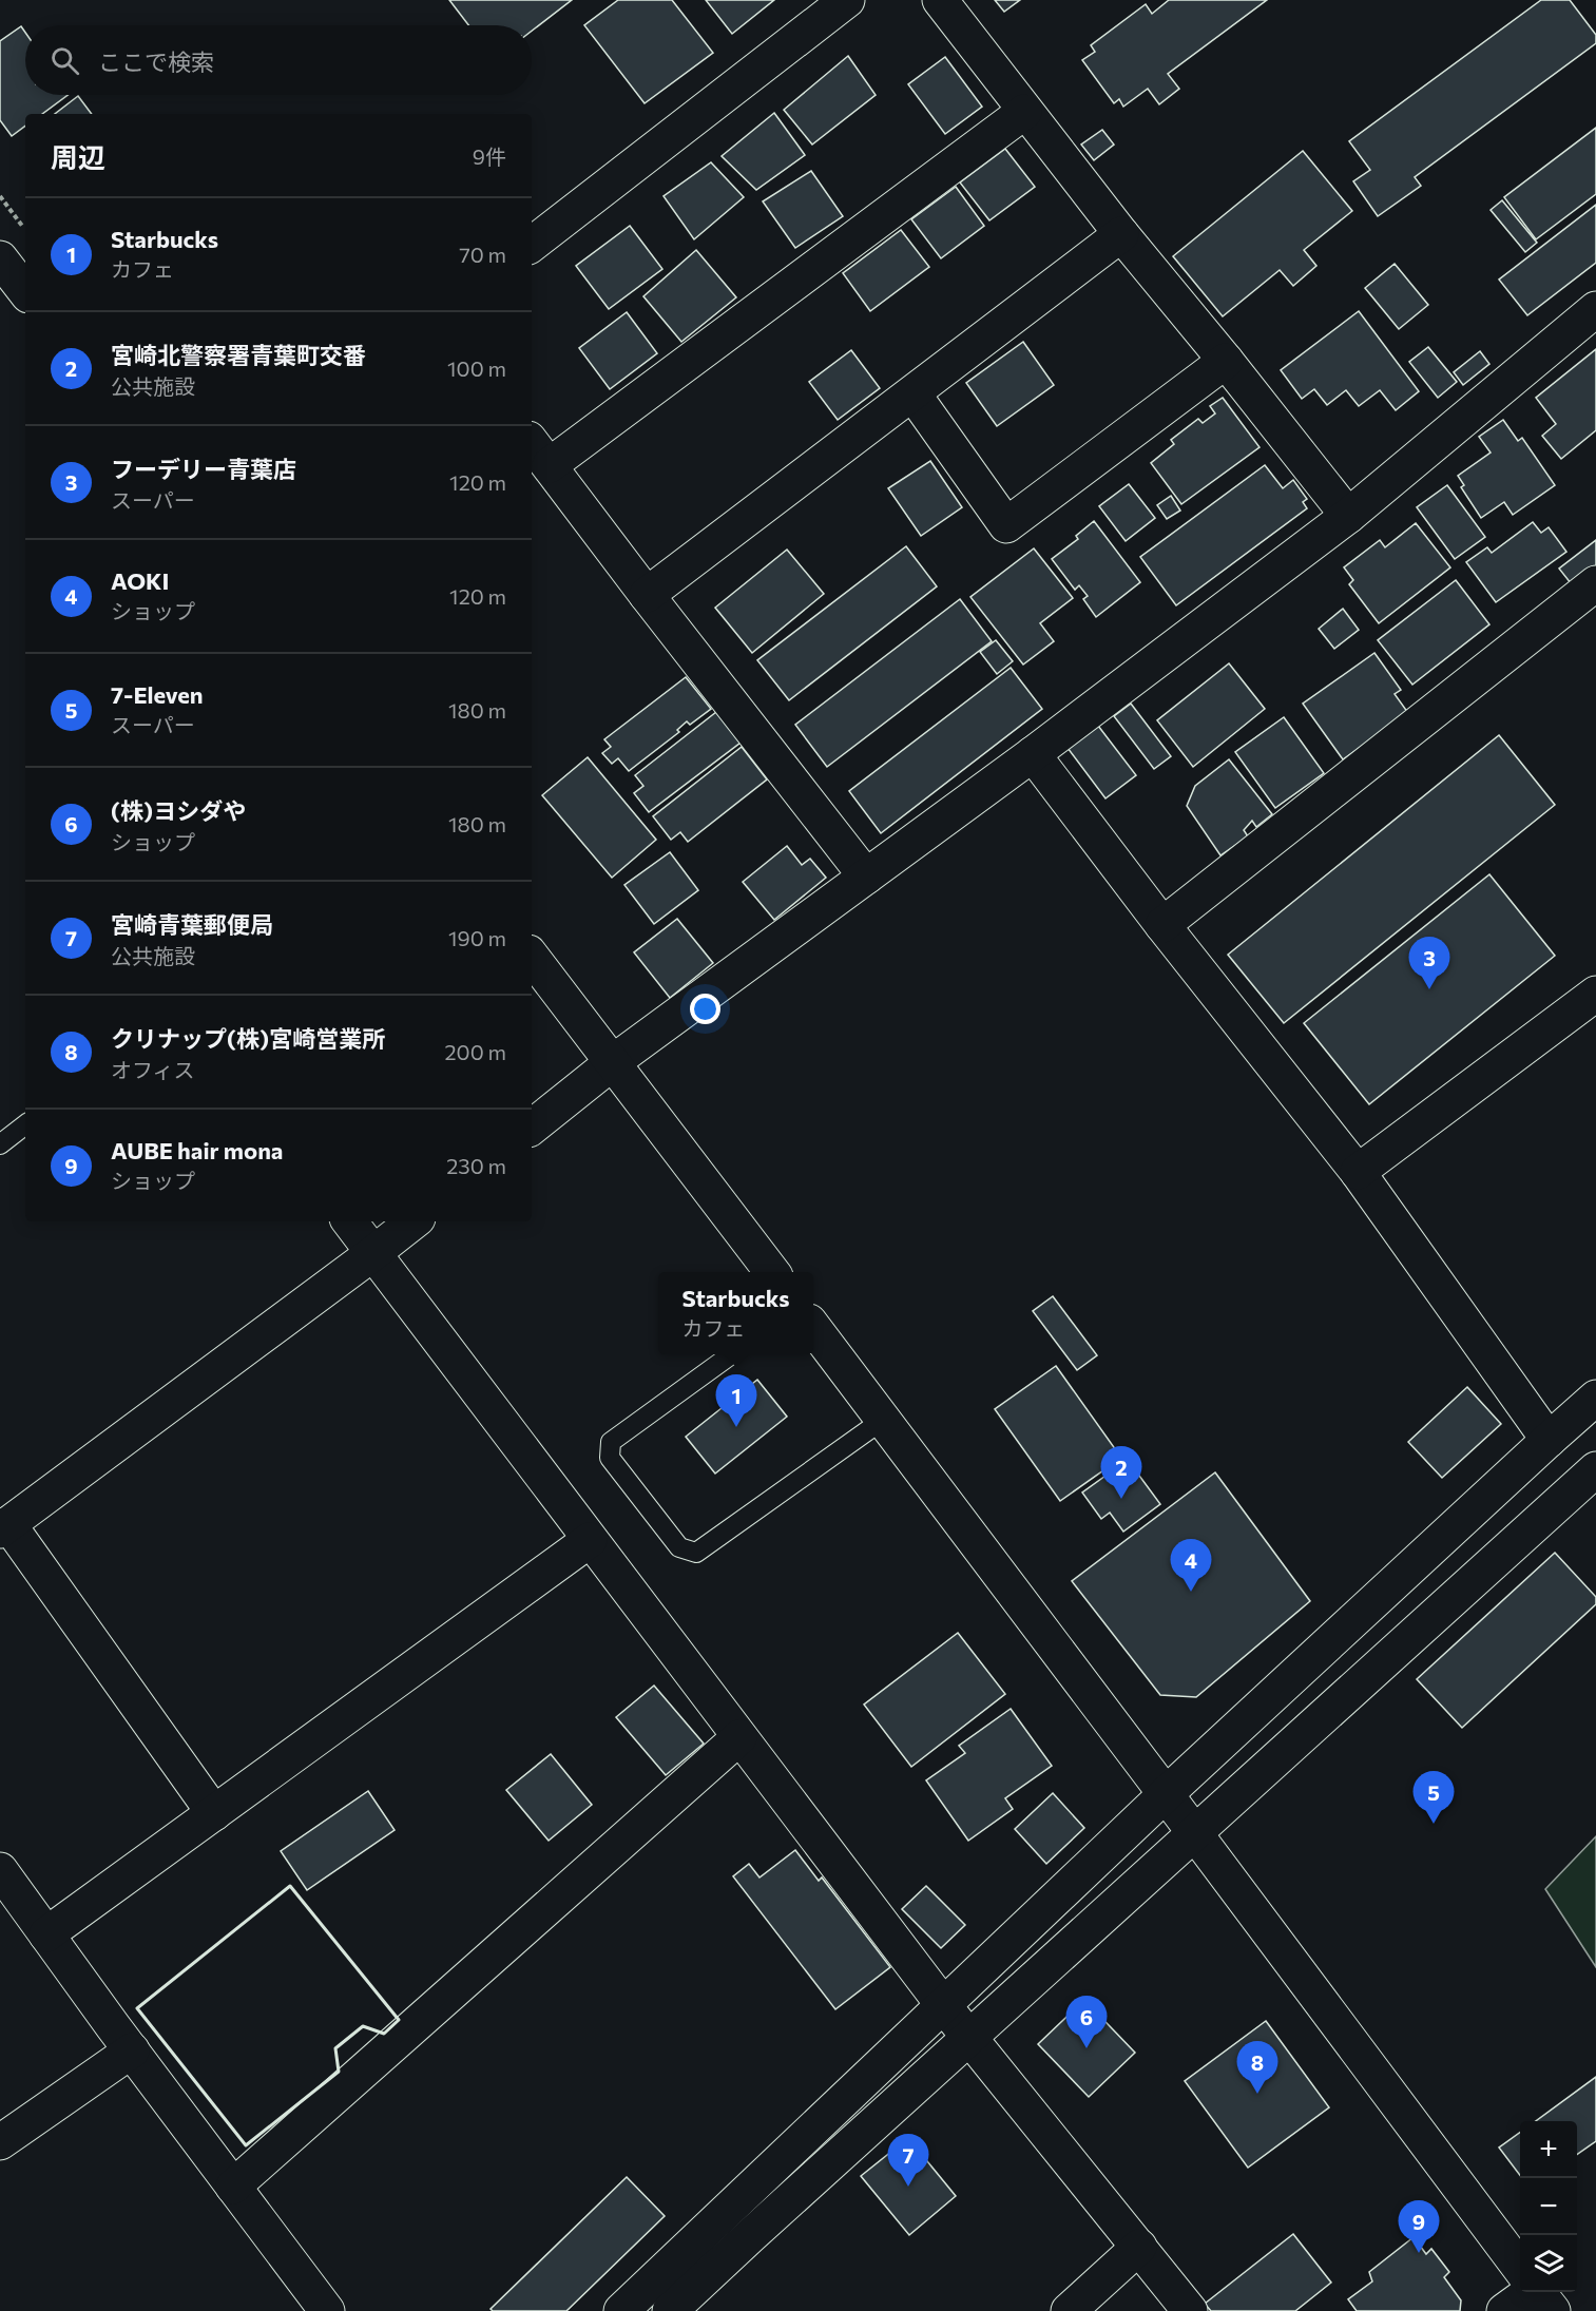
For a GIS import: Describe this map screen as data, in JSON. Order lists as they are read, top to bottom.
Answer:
{
  "page": {
    "search": "ここで検索",
    "heading": ["周辺", "9件"],
    "list": [
      {
        "mark": "1",
        "name": "Starbucks",
        "note": "カフェ",
        "value": "70 m"
      },
      {
        "mark": "2",
        "name": "宮崎北警察署青葉町交番",
        "note": "公共施設",
        "value": "100 m"
      },
      {
        "mark": "3",
        "name": "フーデリー青葉店",
        "note": "スーパー",
        "value": "120 m"
      },
      {
        "mark": "4",
        "name": "AOKI",
        "note": "ショップ",
        "value": "120 m"
      },
      {
        "mark": "5",
        "name": "7-Eleven",
        "note": "スーパー",
        "value": "180 m"
      },
      {
        "mark": "6",
        "name": "(株)ヨシダや",
        "note": "ショップ",
        "value": "180 m"
      },
      {
        "mark": "7",
        "name": "宮崎青葉郵便局",
        "note": "公共施設",
        "value": "190 m"
      },
      {
        "mark": "8",
        "name": "クリナップ(株)宮崎営業所",
        "note": "オフィス",
        "value": "200 m"
      },
      {
        "mark": "9",
        "name": "AUBE hair mona",
        "note": "ショップ",
        "value": "230 m"
      }
    ],
    "pins": [
      "3",
      "1",
      "2",
      "4",
      "5",
      "6",
      "8",
      "7",
      "9"
    ],
    "popup": ["Starbucks", "カフェ"],
    "map_buttons": ["+", "−"]
  }
}
